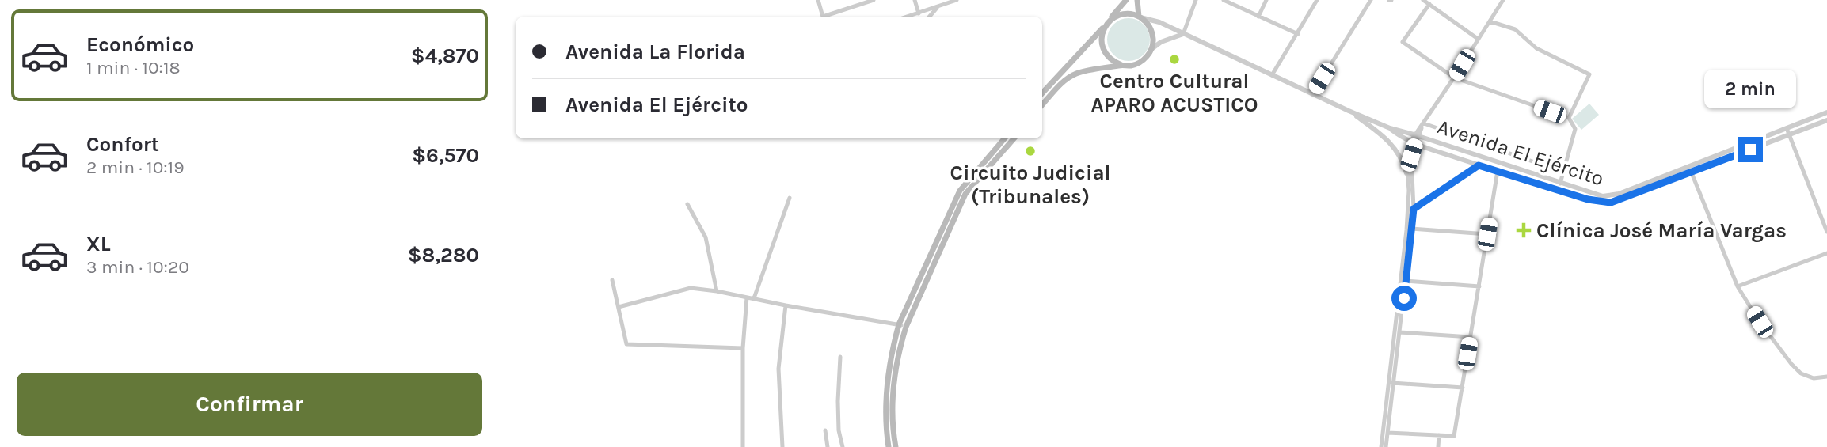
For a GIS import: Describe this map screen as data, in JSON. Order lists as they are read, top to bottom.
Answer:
{
  "streets": {
    "street": ["Avenida El Ejército"]
  },
  "places": {
    "other": ["Centro Cultural APARO ACUSTICO", "Circuito Judicial (Tribunales)"],
    "health": ["Clínica José María Vargas"]
  },
  "page": {
    "list": [
      {
        "name": "Económico",
        "note": "1 min · 10:18",
        "value": "$4,870"
      },
      {
        "name": "Confort",
        "note": "2 min · 10:19",
        "value": "$6,570"
      },
      {
        "name": "XL",
        "note": "3 min · 10:20",
        "value": "$8,280"
      }
    ],
    "banner": ["Avenida La Florida", "Avenida El Ejército"],
    "bubble": "2 min",
    "buttons": "Confirmar"
  }
}
